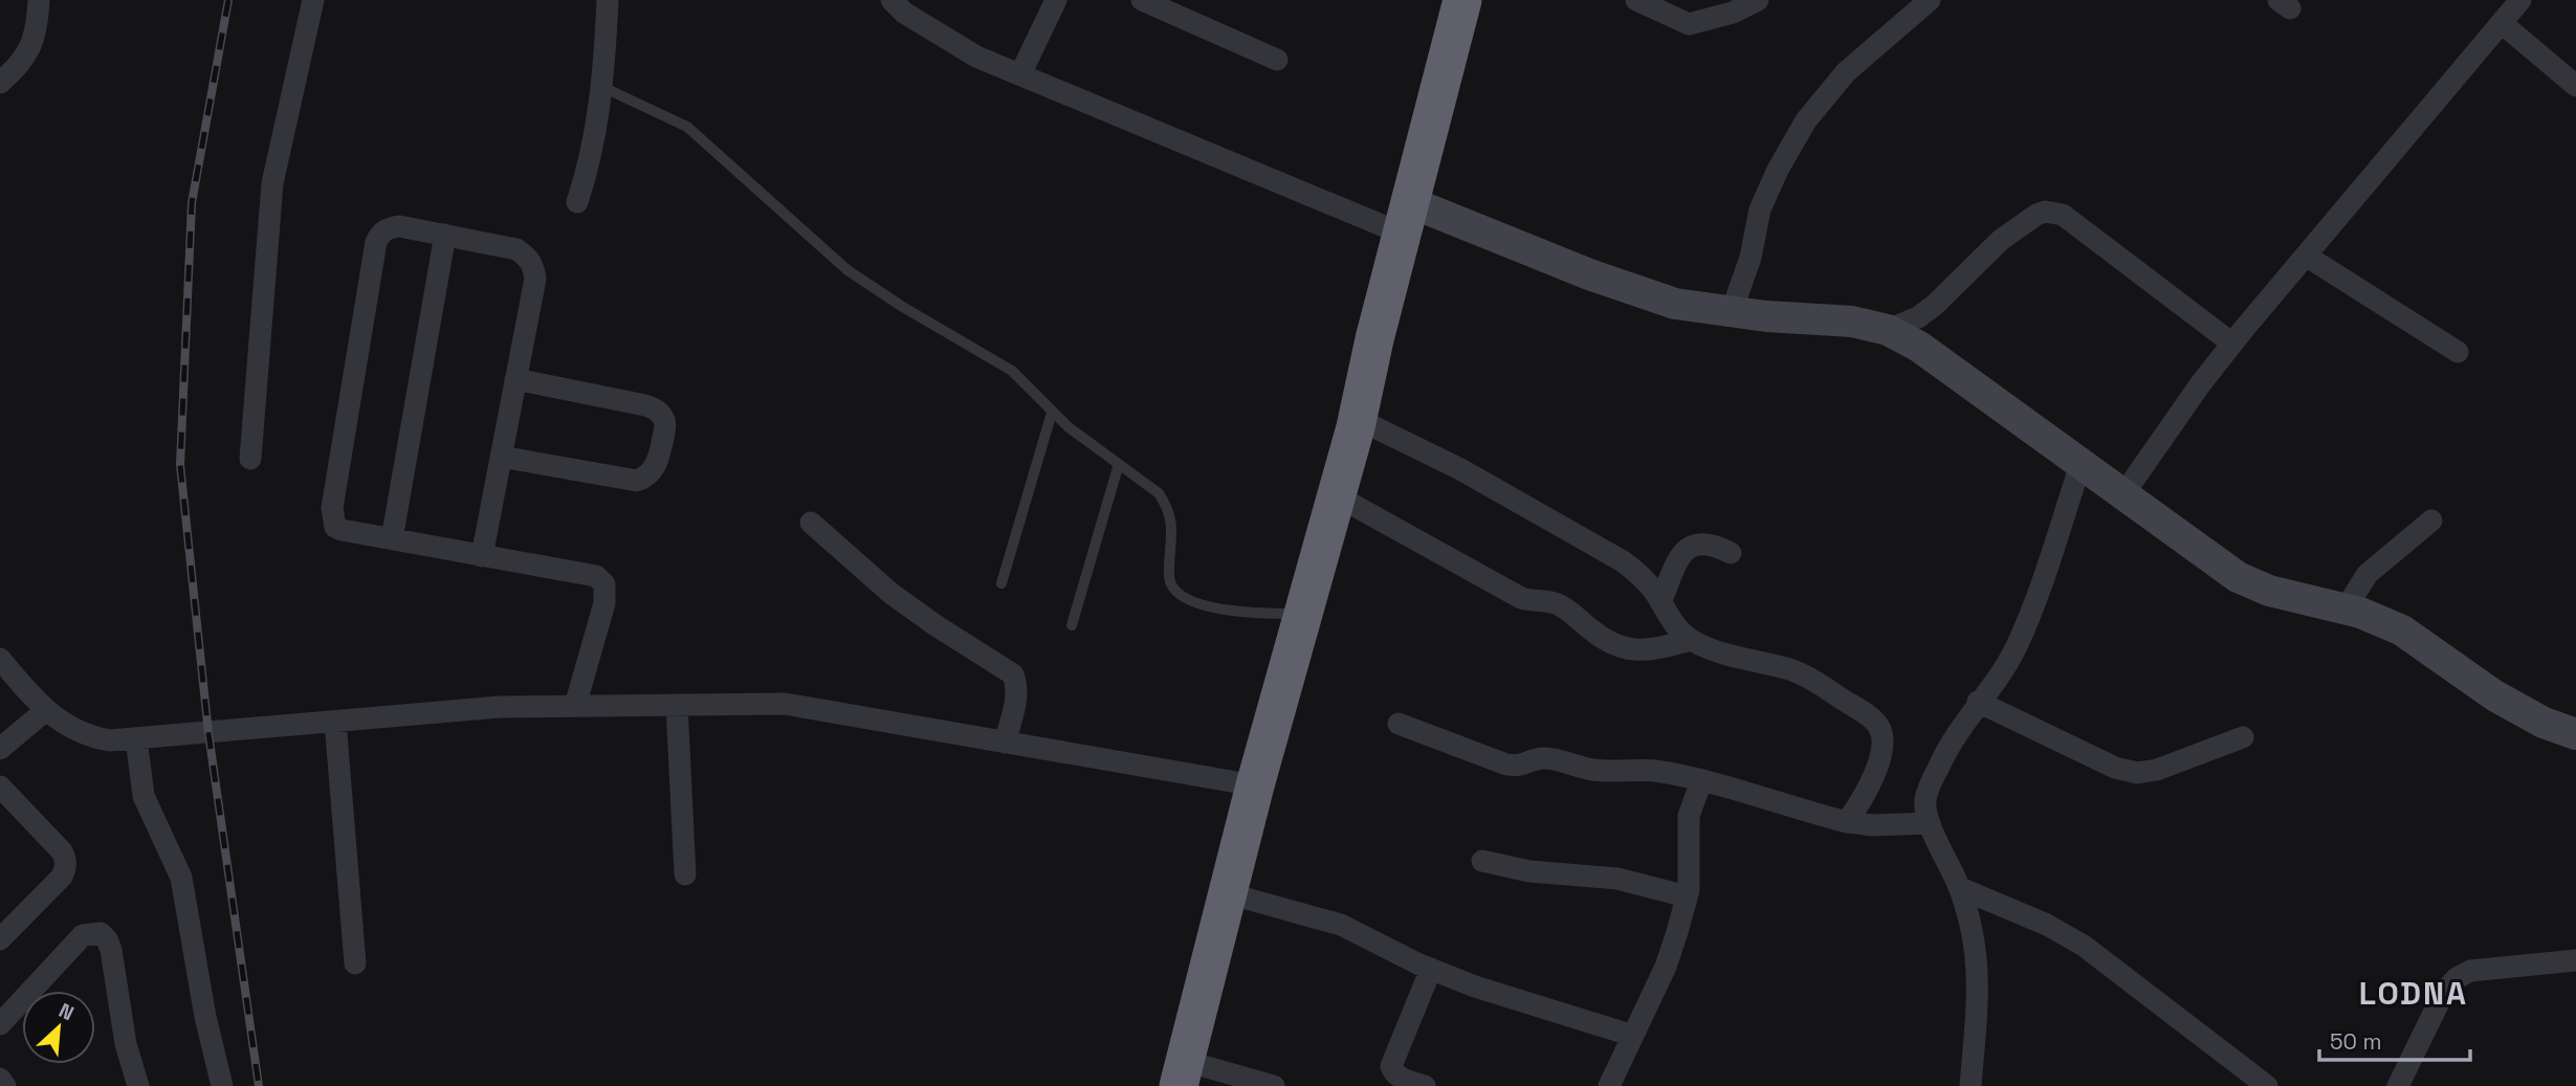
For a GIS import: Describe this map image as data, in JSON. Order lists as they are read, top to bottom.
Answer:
{
  "districts": ["LODNA"],
  "scale_bar": "50 m",
  "north": "top right"
}
